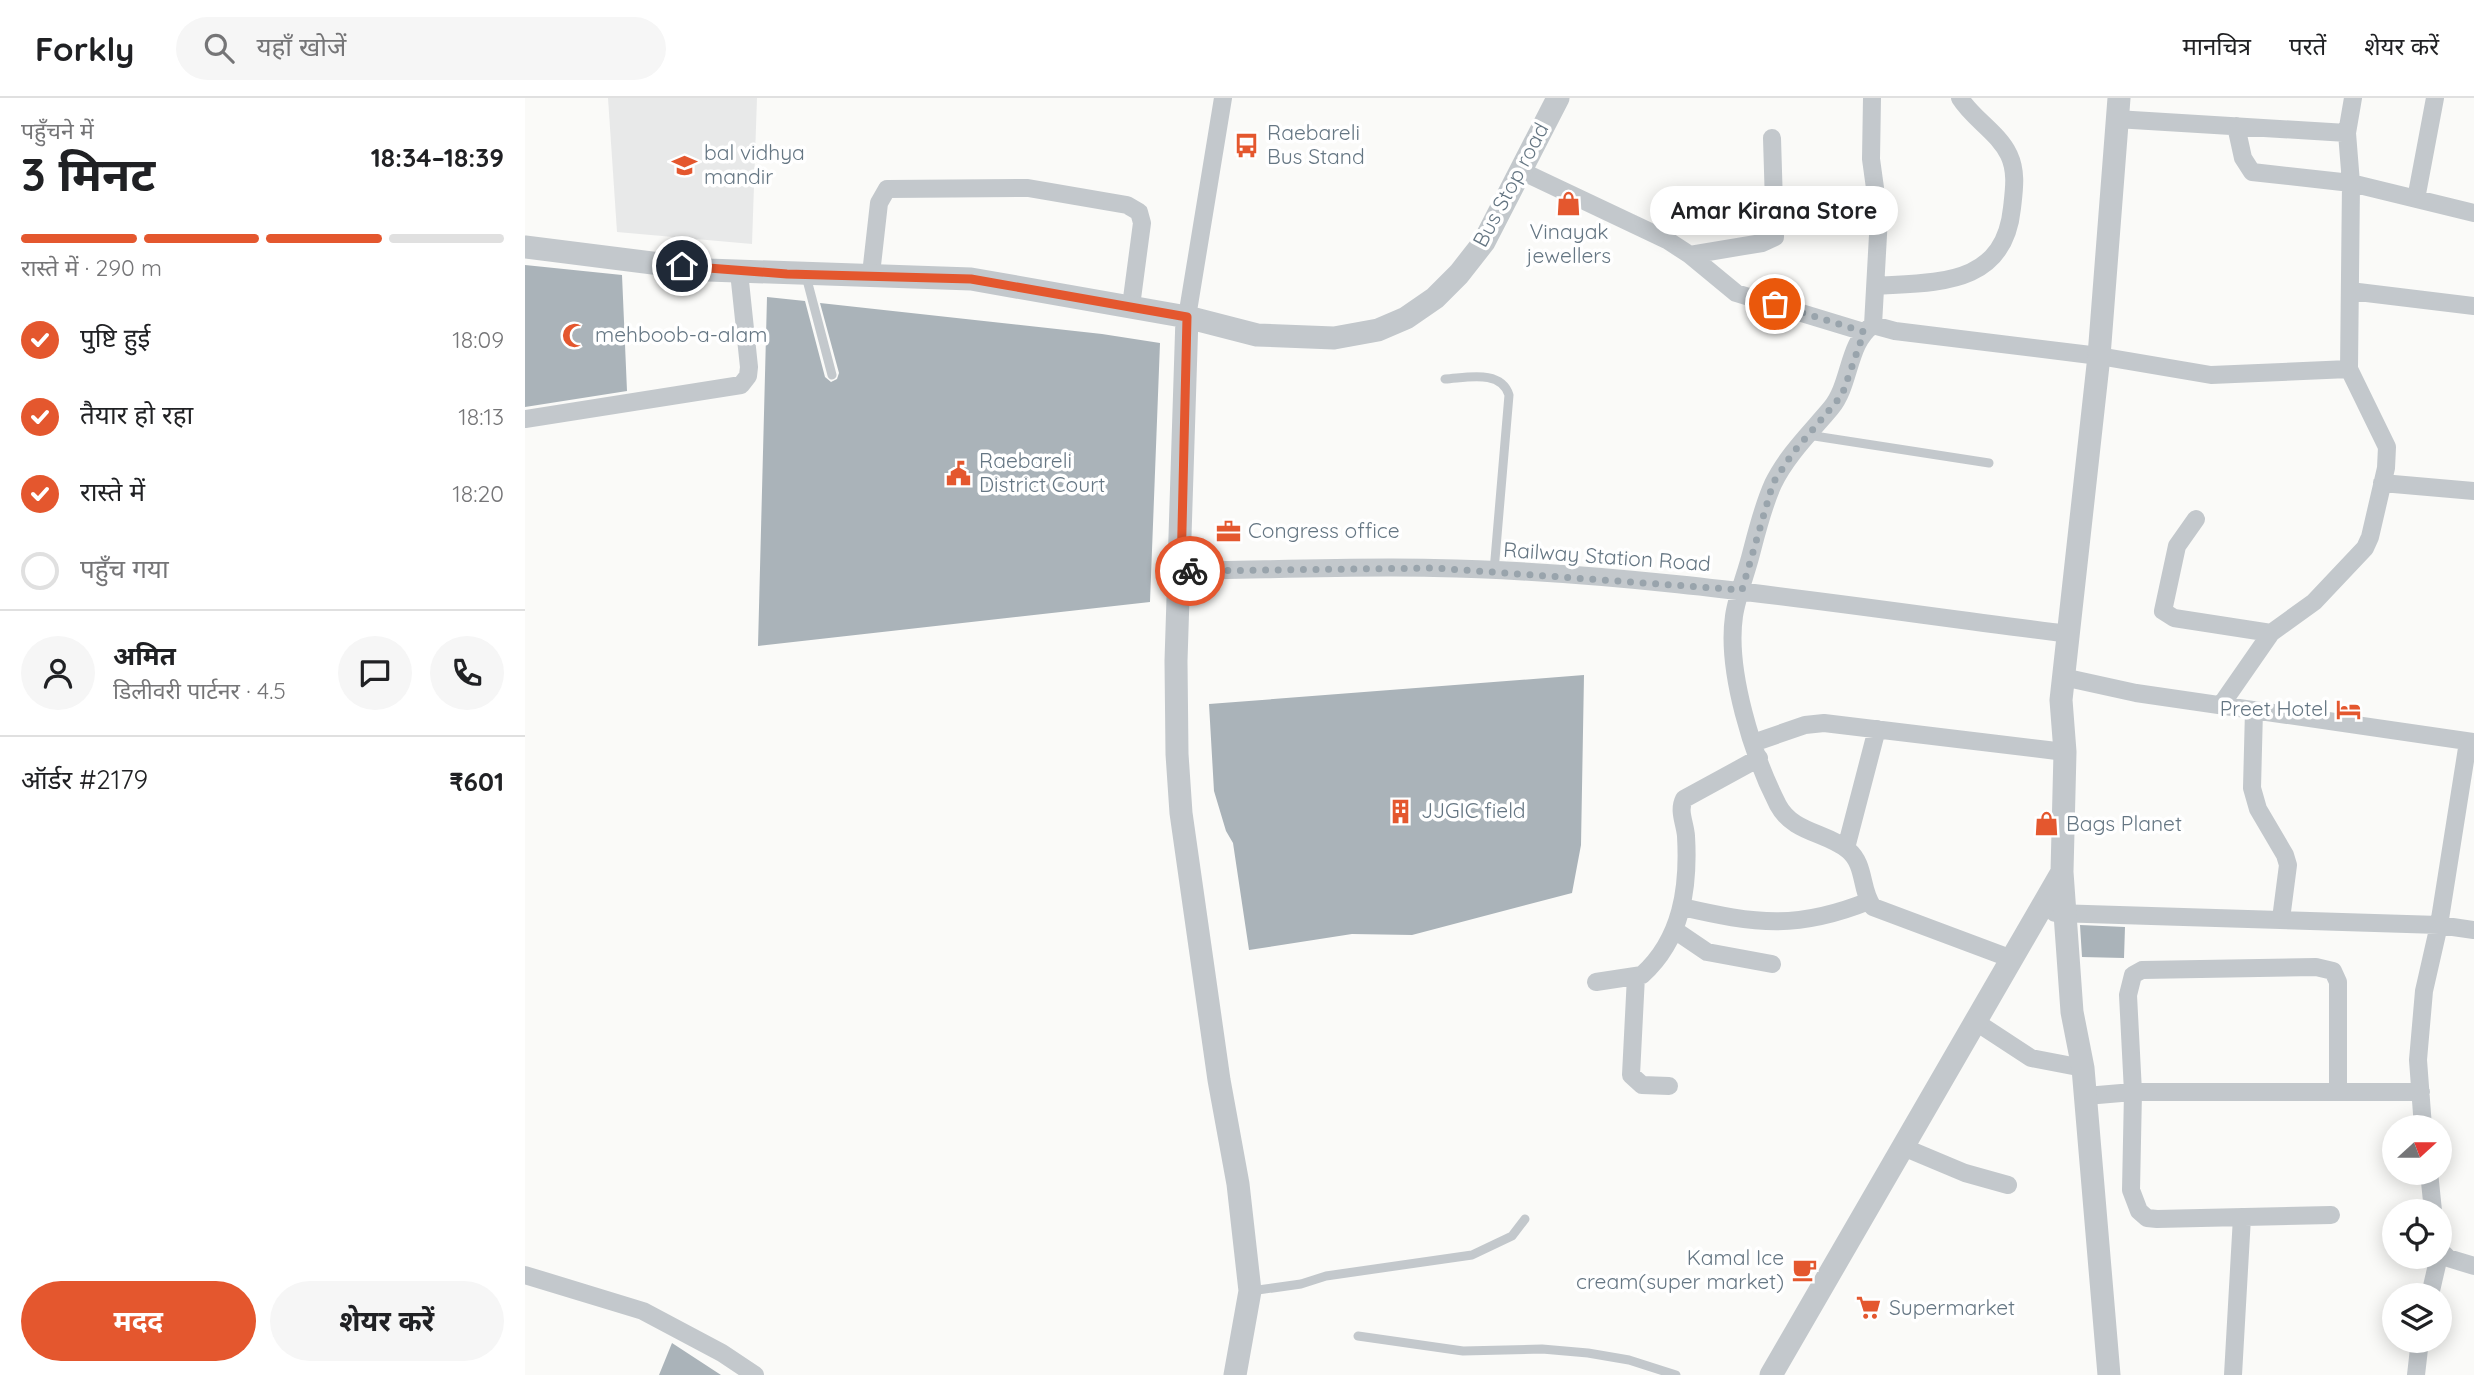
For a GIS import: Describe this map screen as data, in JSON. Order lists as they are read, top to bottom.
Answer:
{
  "streets": {
    "street": ["Bus Stop road", "Railway Station Road"]
  },
  "places": {
    "bus stop": ["Raebareli Bus Stand"],
    "school or university": ["bal vidhya mandir"],
    "shop": ["Vinayak jewellers", "Bags Planet"],
    "other": ["Amar Kirana Store"],
    "mosque": ["mehboob-a-alam"],
    "public building": ["Raebareli District Court"],
    "office": ["Congress office"],
    "hotel": ["Preet Hotel"],
    "building": ["JJGIC field"],
    "cafe": ["Kamal Ice cream(super market)"],
    "supermarket": ["Supermarket"]
  },
  "north": "right",
  "page": {
    "header": "Forkly",
    "search": "यहाँ खोजें",
    "nav": ["मानचित्र", "परतें", "शेयर करें"],
    "heading": ["3 मिनट", "पहुँचने में", "18:34–18:39"],
    "panel": [
      "अमित",
      "डिलीवरी पार्टनर · 4.5",
      "ऑर्डर #2179",
      "₹601"
    ],
    "bubble": "Amar Kirana Store",
    "bar": "रास्ते में · 290 m",
    "list": [
      ["पुष्टि हुई", "18:09"],
      ["तैयार हो रहा", "18:13"],
      ["रास्ते में", "18:20"],
      "पहुँच गया"
    ],
    "buttons": ["मदद", "शेयर करें"]
  }
}
